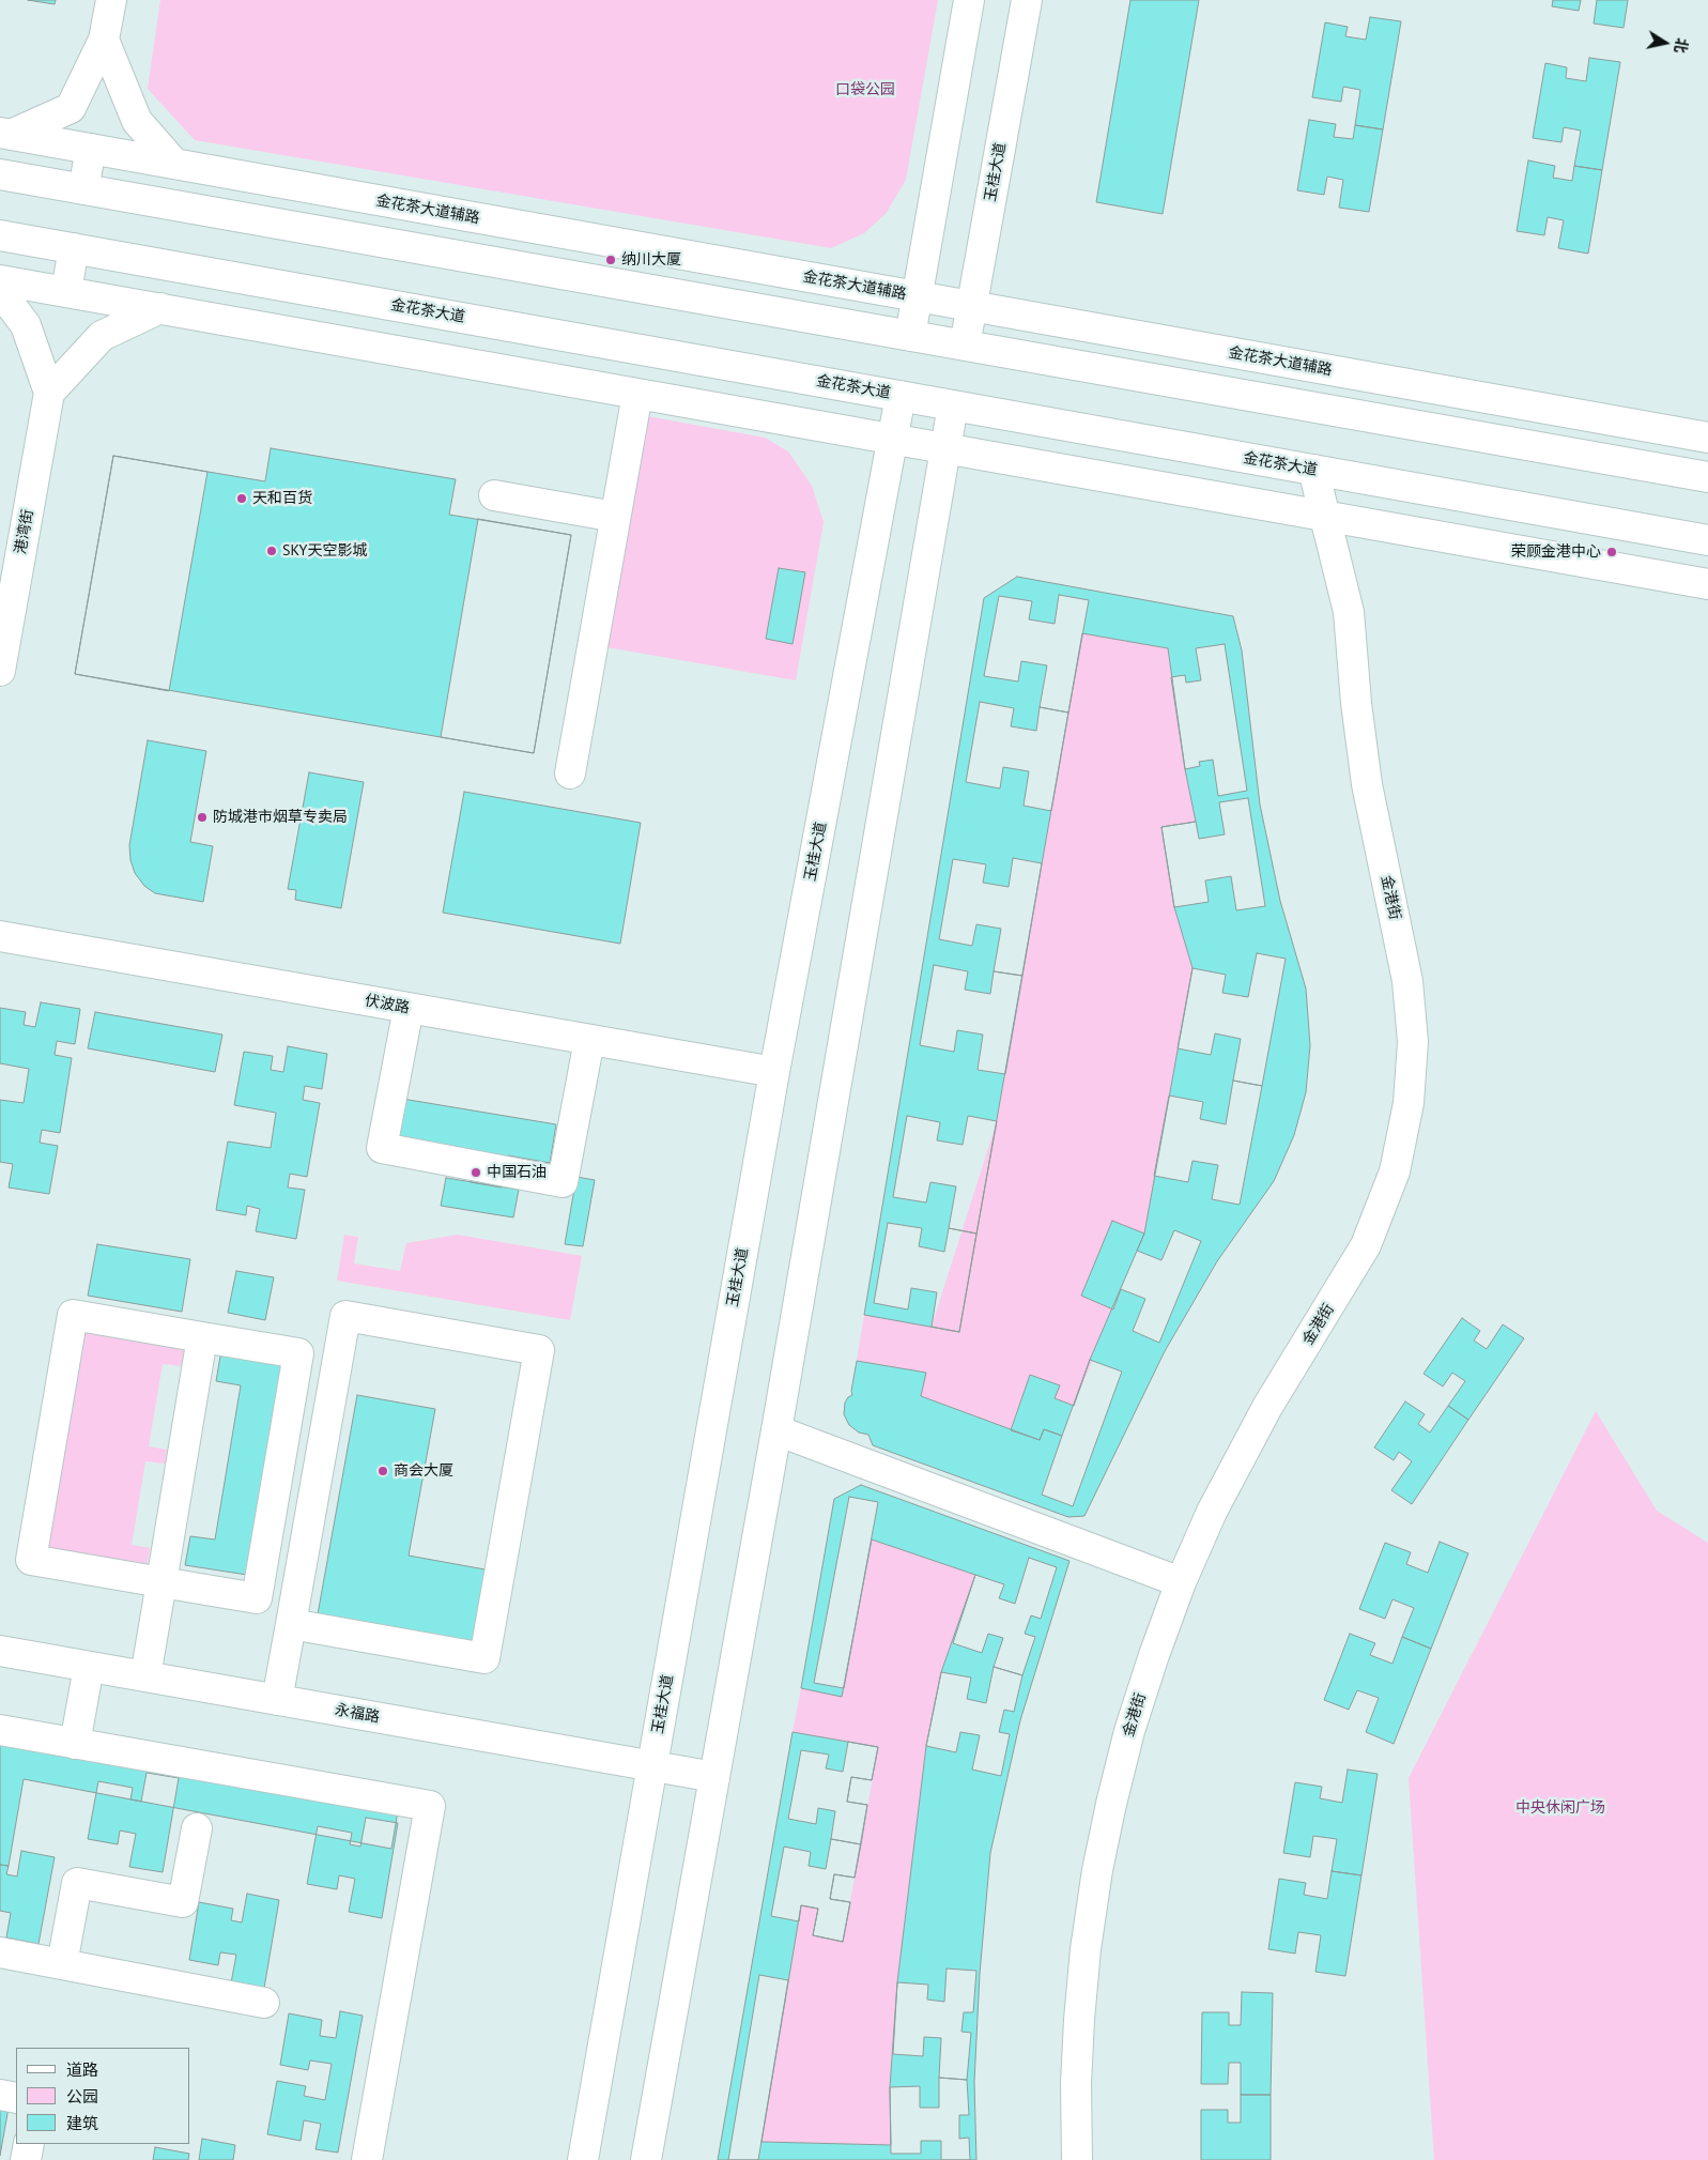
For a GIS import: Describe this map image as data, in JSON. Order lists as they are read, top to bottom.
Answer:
{
  "streets": {
    "main road": [
      "玉桂大道",
      "金花茶大道辅路",
      "金花茶大道",
      "港湾街",
      "金港街",
      "伏波路",
      "永福路"
    ]
  },
  "crossings": [
    ["玉桂大道", "金花茶大道辅路"],
    ["玉桂大道", "金花茶大道"],
    ["玉桂大道", "伏波路"],
    ["玉桂大道", "永福路"],
    ["金花茶大道", "金港街"]
  ],
  "parks": ["口袋公园", "中央休闲广场"],
  "places": [
    "纳川大厦",
    "天和百货",
    "SKY天空影城",
    "荣顾金港中心",
    "防城港市烟草专卖局",
    "中国石油",
    "商会大厦"
  ],
  "legend": ["道路", "公园", "建筑"],
  "north": "right"
}
